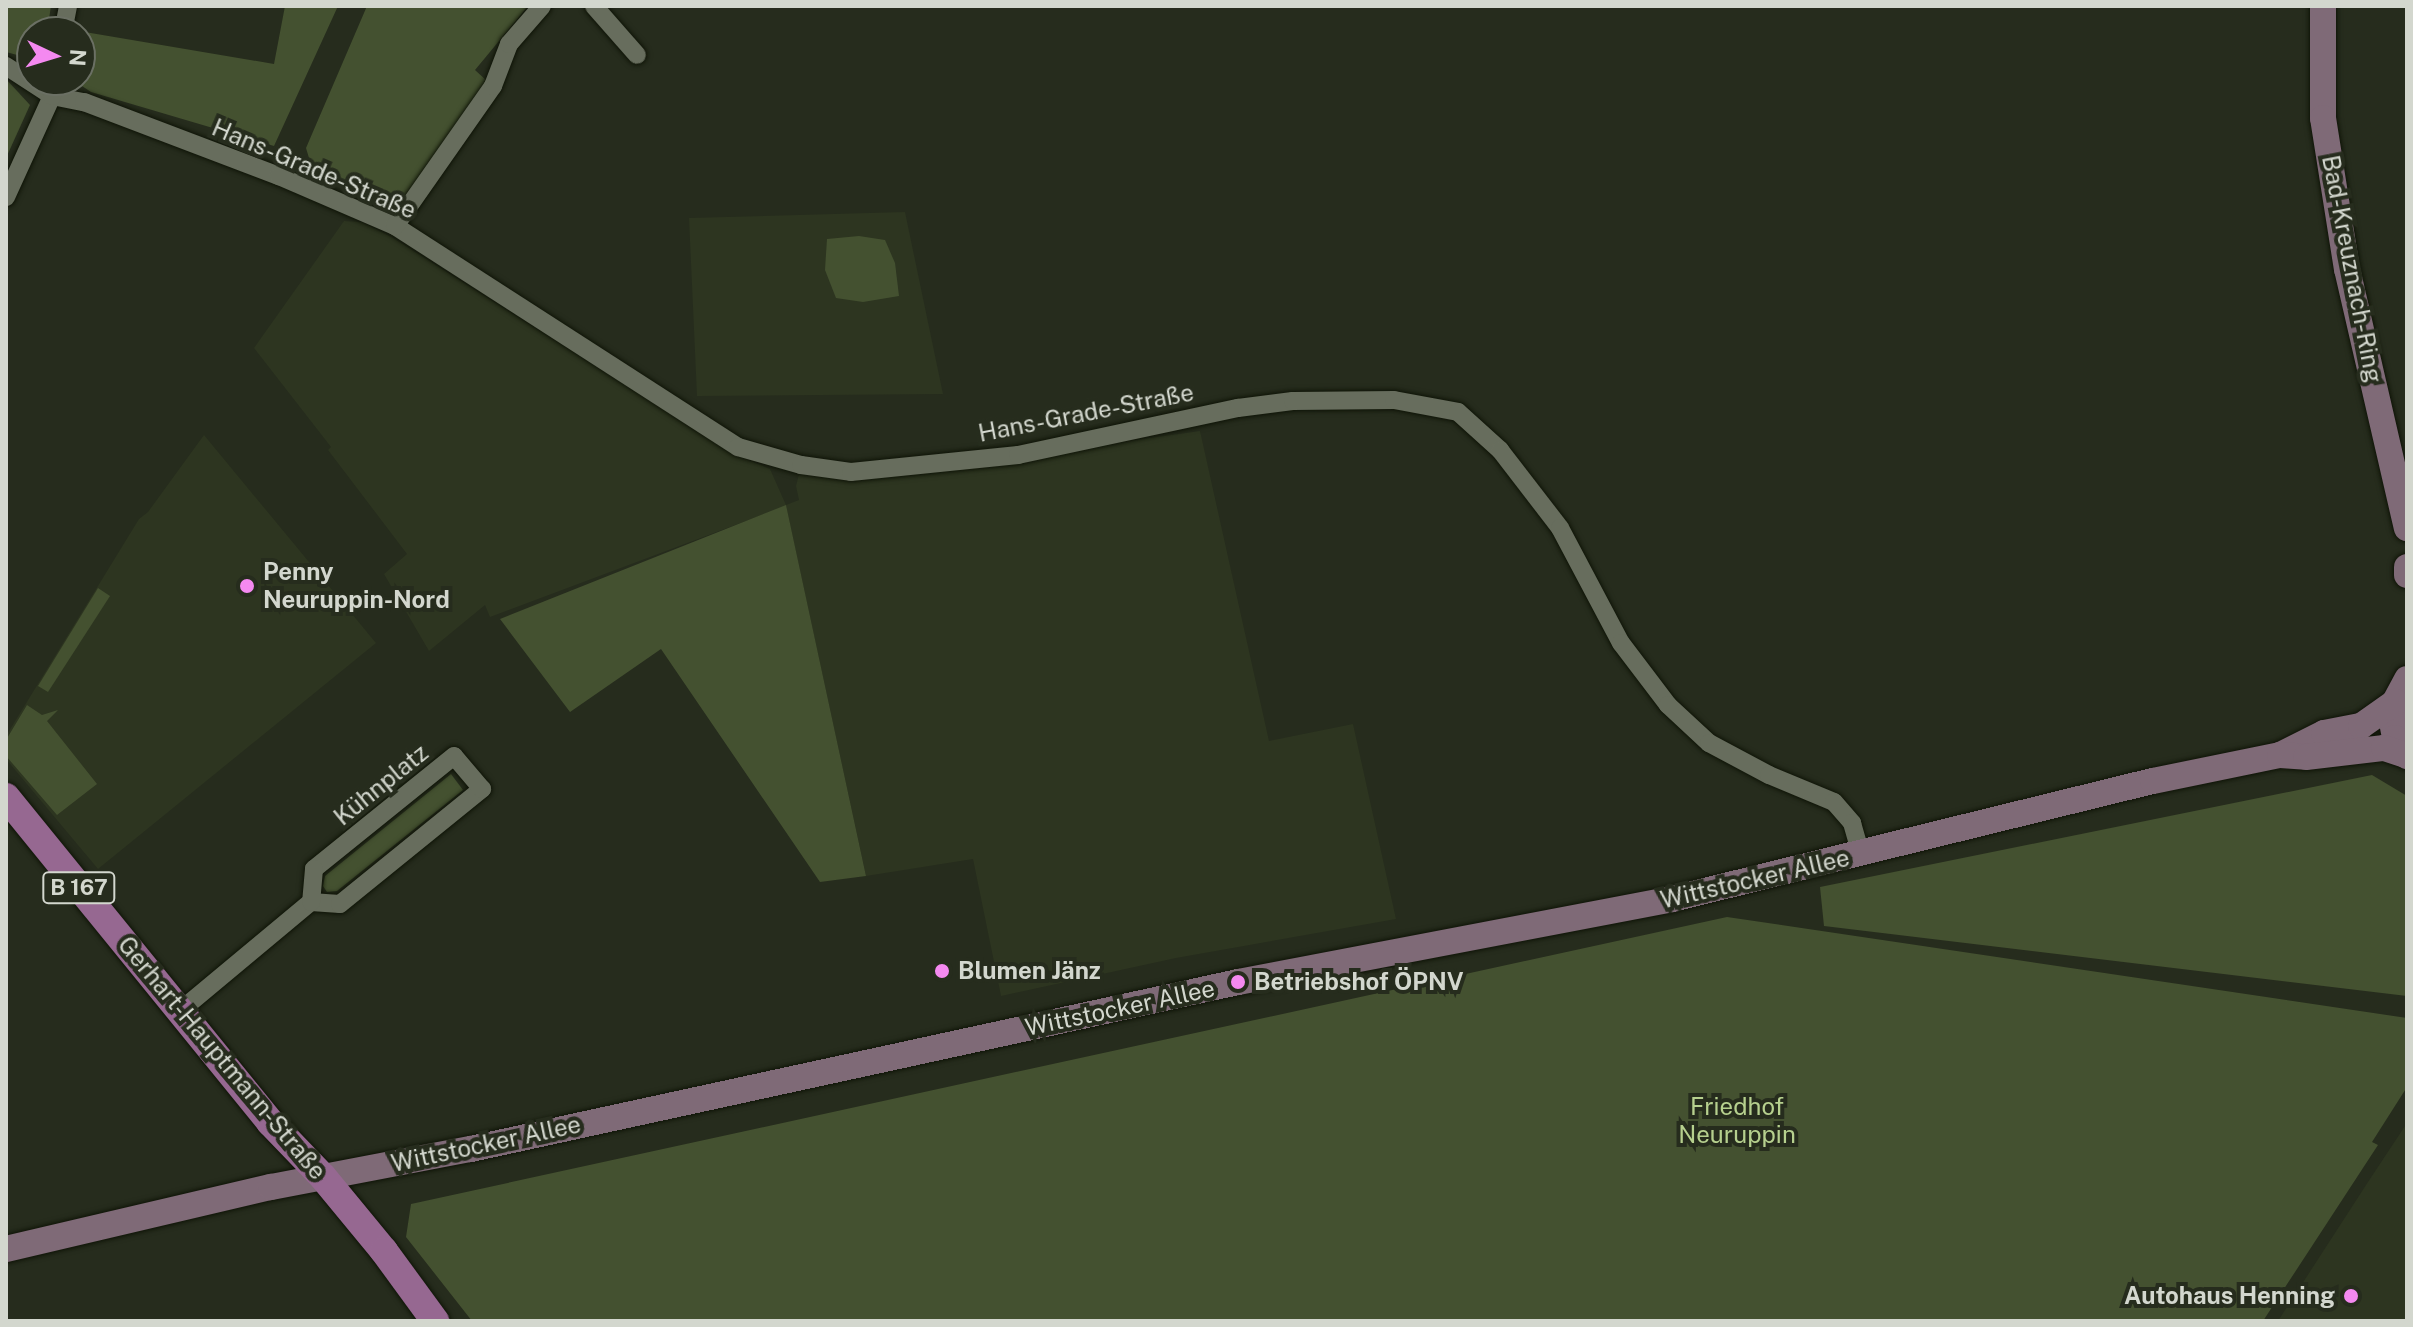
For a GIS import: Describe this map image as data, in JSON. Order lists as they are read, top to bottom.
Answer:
{
  "streets": {
    "main road": [
      "Bad-Kreuznach-Ring",
      "Wittstocker Allee",
      "B 167",
      "Gerhart-Hauptmann-Straße"
    ],
    "street": ["Hans-Grade-Straße", "Kühnplatz"]
  },
  "crossings": [
    ["Hans-Grade-Straße", "Wittstocker Allee"],
    ["Wittstocker Allee", "Gerhart-Hauptmann-Straße"]
  ],
  "parks": ["Friedhof Neuruppin"],
  "places": [
    "Penny Neuruppin-Nord",
    "Blumen Jänz",
    "Betriebshof ÖPNV",
    "Autohaus Henning"
  ],
  "north": "right"
}
